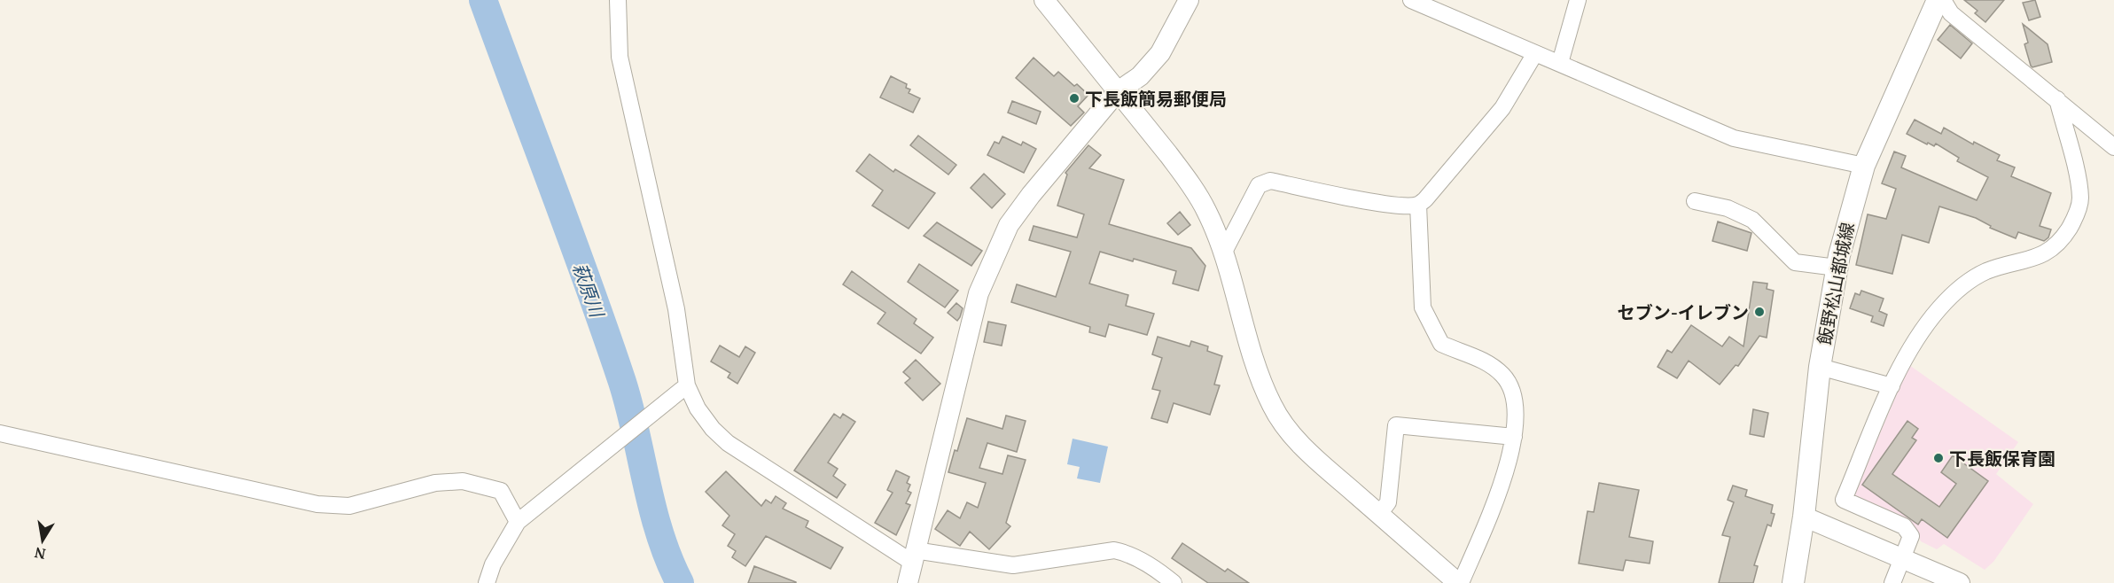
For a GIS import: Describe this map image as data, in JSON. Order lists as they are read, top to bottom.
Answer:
{
  "streets": {
    "main road": ["飯野松山都城線"]
  },
  "water": ["萩原川"],
  "places": ["下長飯簡易郵便局", "セブン-イレブン", "下長飯保育園"],
  "north": "bottom"
}
